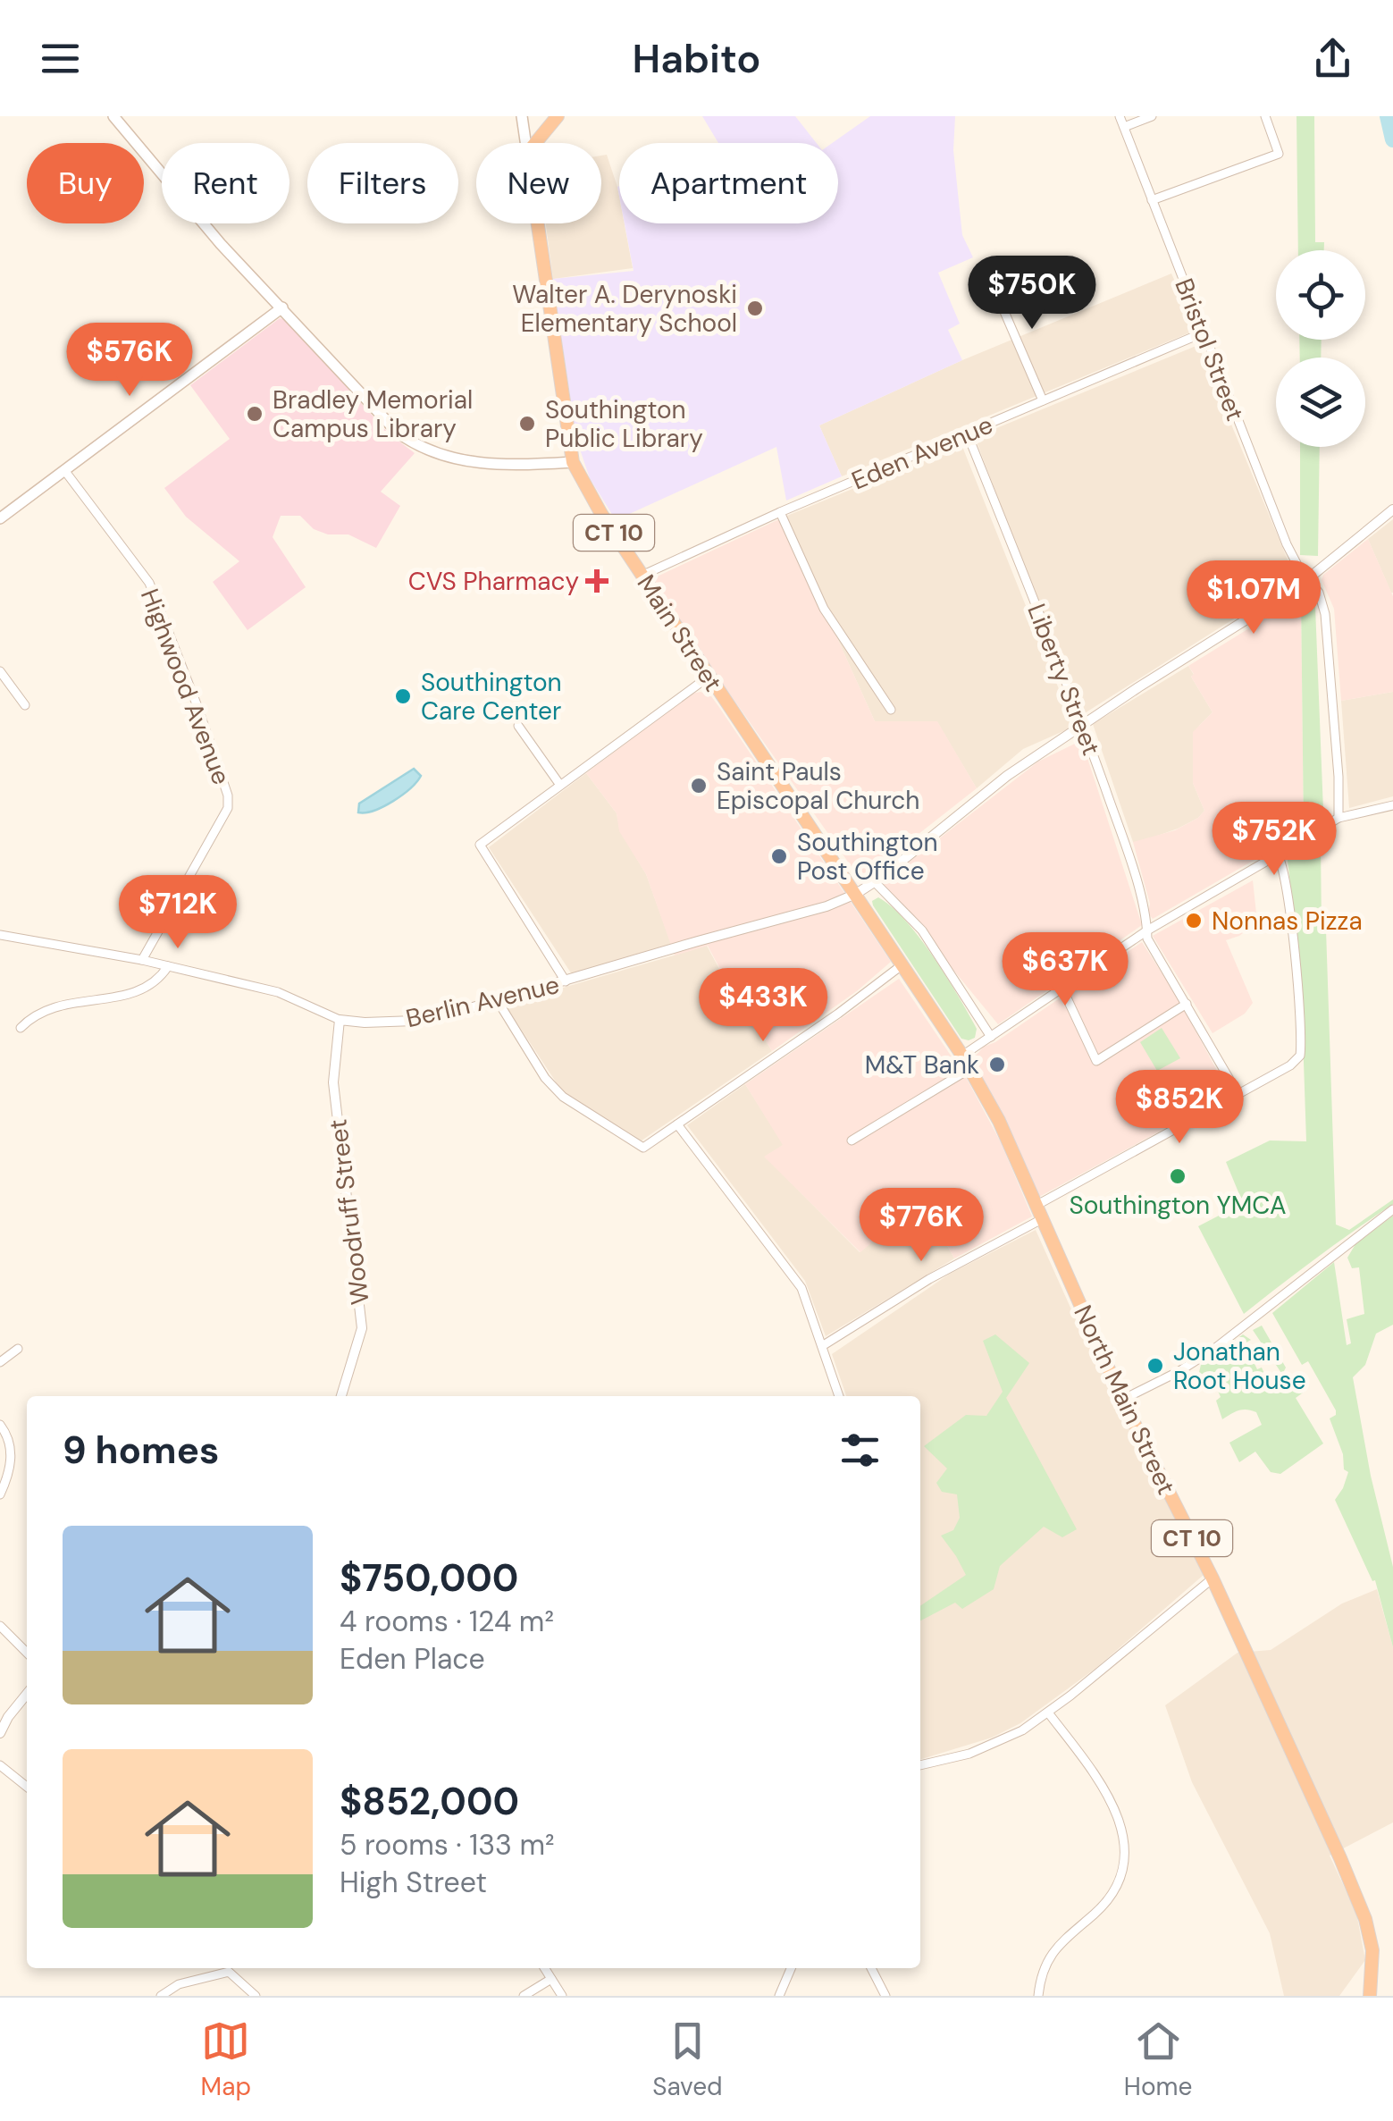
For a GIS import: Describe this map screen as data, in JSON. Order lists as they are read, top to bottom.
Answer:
{
  "streets": {
    "highway": ["CT 10", "Main Street", "North Main Street"],
    "street": [
      "Bristol Street",
      "Eden Avenue",
      "Liberty Street",
      "Highwood Avenue",
      "Berlin Avenue",
      "Woodruff Street"
    ]
  },
  "crossings": [
    ["Bristol Street", "Eden Avenue"],
    ["Bristol Street", "Berlin Avenue"],
    ["Eden Avenue", "Main Street"],
    ["Eden Avenue", "Liberty Street"],
    ["Main Street", "Berlin Avenue"],
    ["Main Street", "North Main Street"],
    ["Liberty Street", "Berlin Avenue"],
    ["Highwood Avenue", "Berlin Avenue"],
    ["Berlin Avenue", "Woodruff Street"]
  ],
  "places": {
    "other": [
      "Walter A. Derynoski Elementary School",
      "Bradley Memorial Campus Library",
      "Southington Public Library",
      "Southington Care Center",
      "Saint Pauls Episcopal Church",
      "Southington Post Office",
      "Nonnas Pizza",
      "M&T Bank",
      "Southington YMCA",
      "Jonathan Root House"
    ],
    "health": ["CVS Pharmacy"]
  },
  "page": {
    "header": "Habito",
    "chip": [
      "Buy",
      "Rent",
      "Filters",
      "New",
      "Apartment"
    ],
    "price": [
      "$750K",
      "$576K",
      "$1.07M",
      "$752K",
      "$712K",
      "$637K",
      "$433K",
      "$852K",
      "$776K"
    ],
    "heading": "9 homes",
    "list": [
      {
        "name": "$750,000",
        "note": "4 rooms · 124 m² · Eden Place"
      },
      {
        "name": "$852,000",
        "note": "5 rooms · 133 m² · High Street"
      }
    ],
    "tabs": ["Map", "Saved", "Home"]
  }
}
